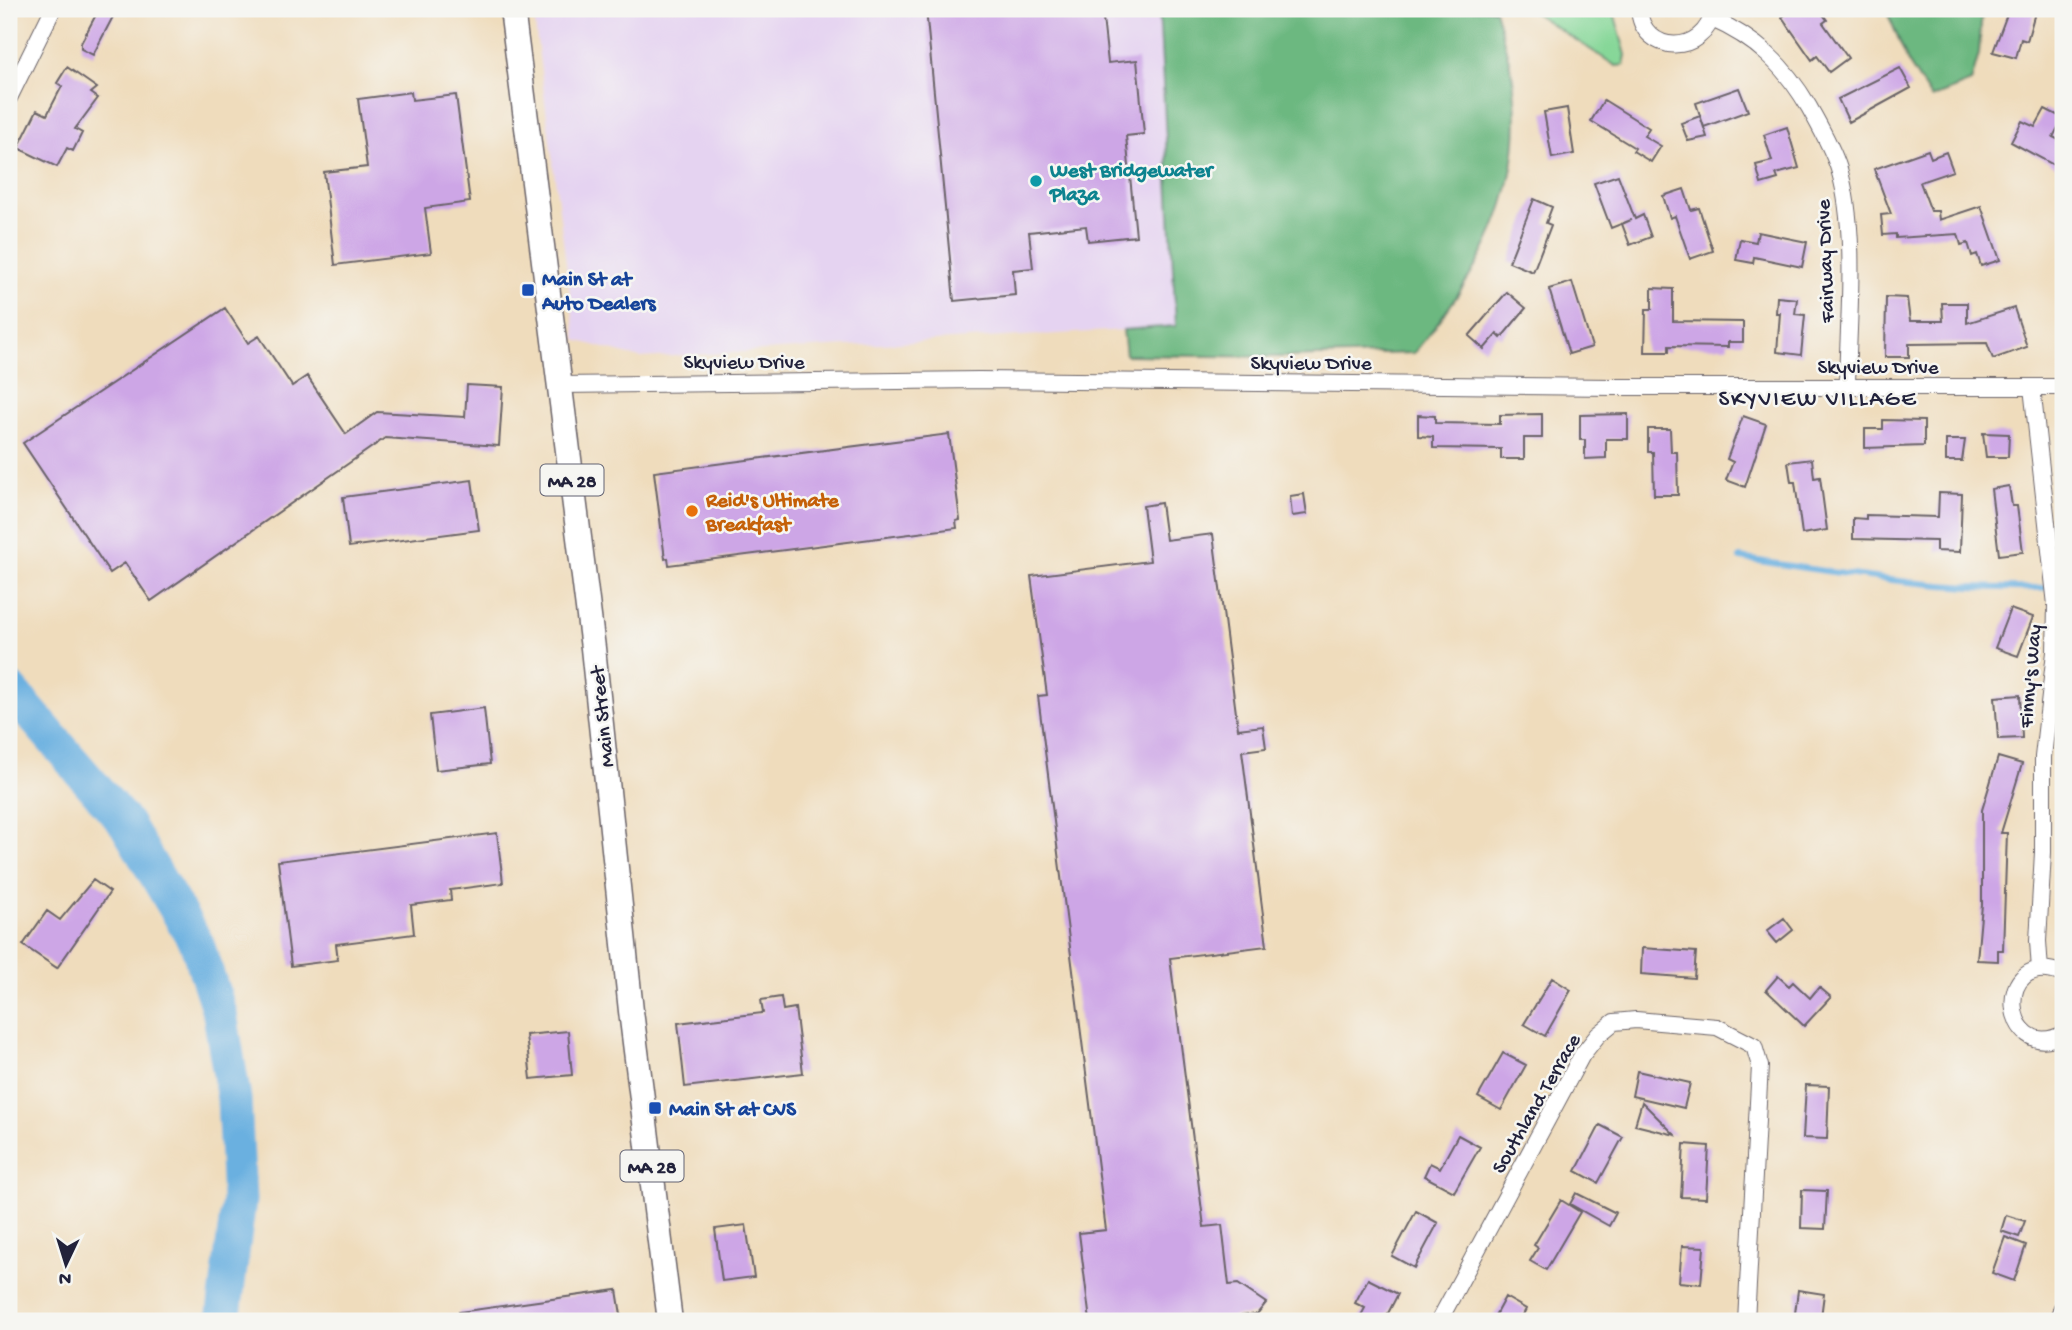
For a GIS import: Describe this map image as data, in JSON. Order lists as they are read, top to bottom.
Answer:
{
  "streets": {
    "main road": ["MA 28", "Main Street"],
    "street": [
      "Fairway Drive",
      "Skyview Drive",
      "Finny's Way",
      "Southland Terrace"
    ]
  },
  "crossings": [
    ["Fairway Drive", "Skyview Drive"],
    ["Skyview Drive", "Finny's Way"],
    ["Skyview Drive", "Main Street"]
  ],
  "districts": ["SKYVIEW VILLAGE"],
  "places": {
    "other": ["West Bridgewater Plaza", "Reid's Ultimate Breakfast"],
    "transit": ["Main St at Auto Dealers", "Main St at CVS"]
  },
  "north": "bottom"
}
